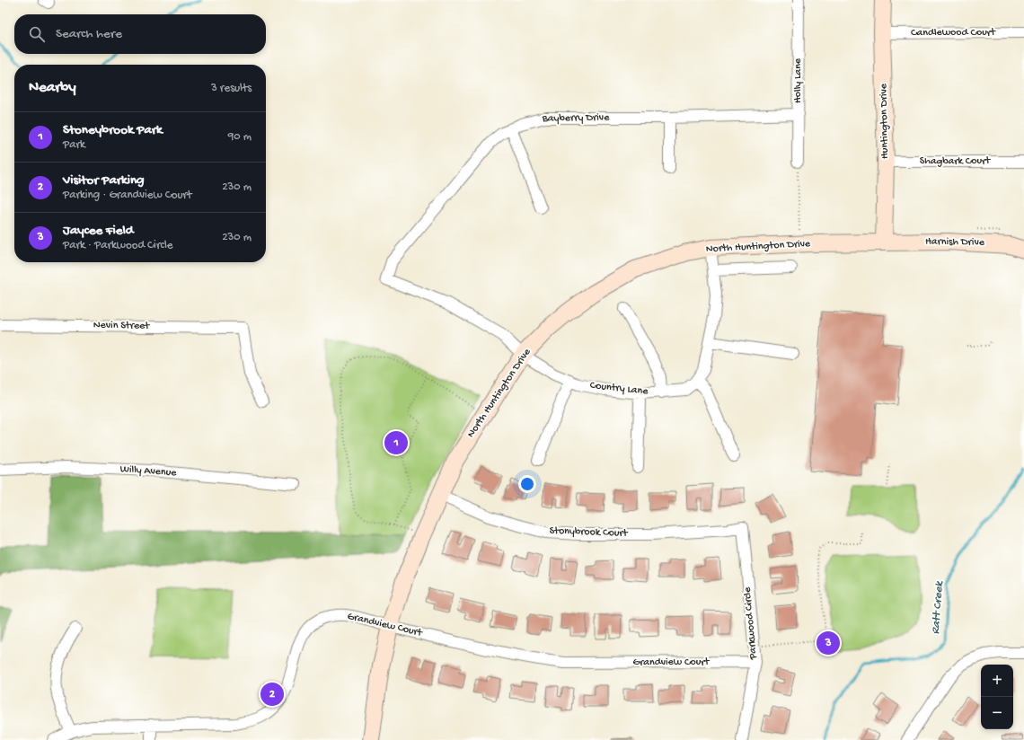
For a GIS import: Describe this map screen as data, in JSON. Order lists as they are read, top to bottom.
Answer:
{
  "streets": {
    "street": [
      "Candlewood Court",
      "Holly Lane",
      "Bayberry Drive",
      "Huntington Drive",
      "Shagbark Court",
      "Harnish Drive",
      "North Huntington Drive",
      "Nevin Street",
      "Country Lane",
      "Willy Avenue",
      "Stonybrook Court",
      "Parkwood Circle",
      "Grandview Court"
    ]
  },
  "crossings": [
    ["Candlewood Court", "Huntington Drive"],
    ["Holly Lane", "Bayberry Drive"],
    ["Bayberry Drive", "Country Lane"],
    ["Huntington Drive", "Shagbark Court"],
    ["Huntington Drive", "Harnish Drive"],
    ["Huntington Drive", "North Huntington Drive"],
    ["Harnish Drive", "North Huntington Drive"],
    ["North Huntington Drive", "Country Lane"],
    ["North Huntington Drive", "Stonybrook Court"],
    ["North Huntington Drive", "Grandview Court"],
    ["Stonybrook Court", "Parkwood Circle"],
    ["Parkwood Circle", "Grandview Court"]
  ],
  "water": ["Ratt Creek"],
  "page": {
    "search": "Search here",
    "heading": ["Nearby", "3 results"],
    "list": [
      {
        "mark": "1",
        "name": "Stoneybrook Park",
        "note": "Park",
        "value": "90 m"
      },
      {
        "mark": "2",
        "name": "Visitor Parking",
        "note": "Parking · Grandview Court",
        "value": "230 m"
      },
      {
        "mark": "3",
        "name": "Jaycee Field",
        "note": "Park · Parkwood Circle",
        "value": "230 m"
      }
    ],
    "pins": ["1", "3", "2"],
    "map_buttons": ["+", "−"]
  }
}
